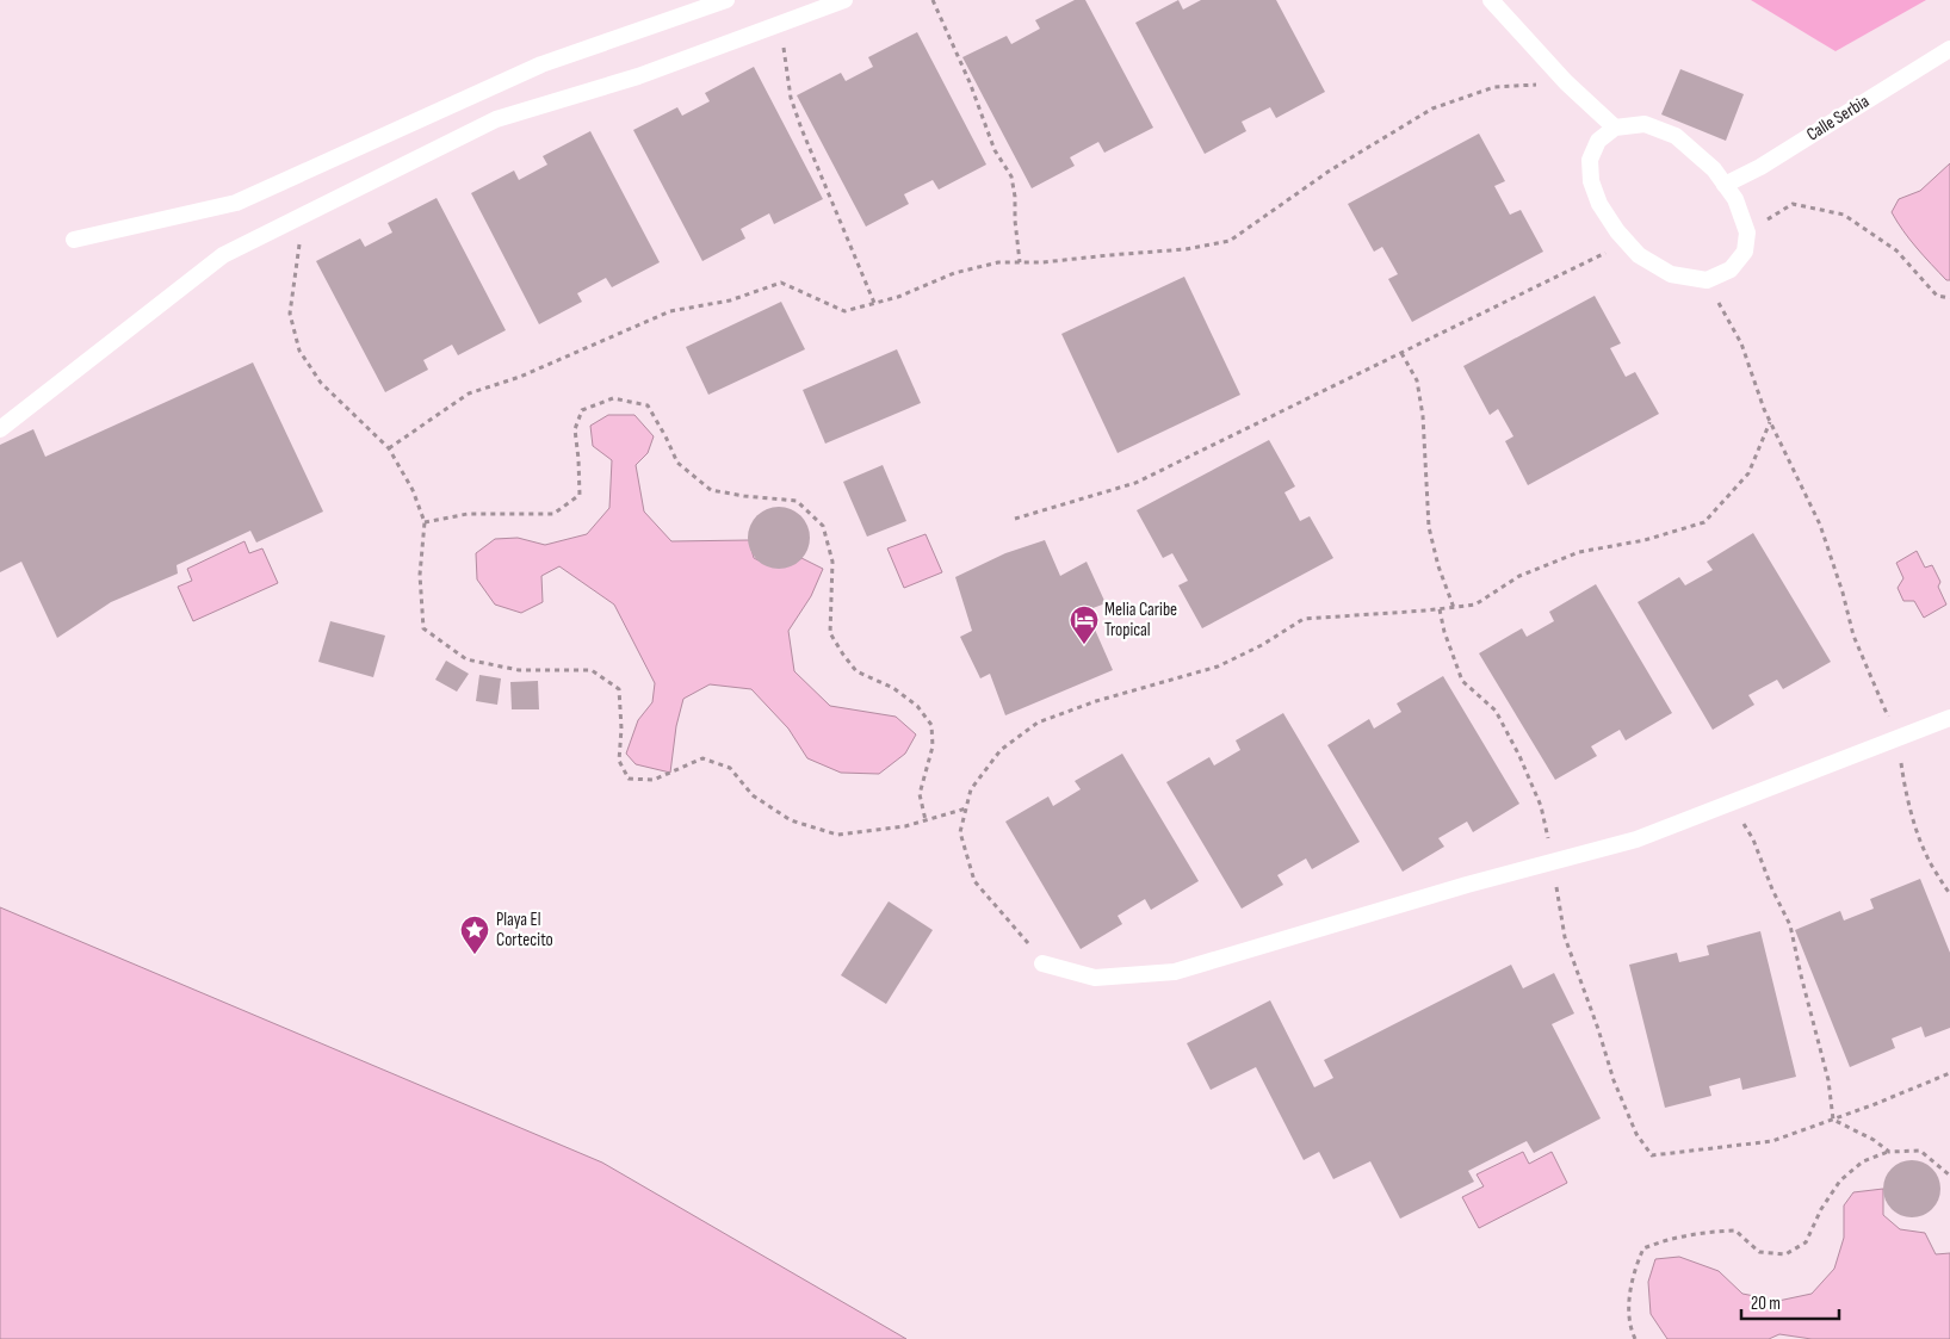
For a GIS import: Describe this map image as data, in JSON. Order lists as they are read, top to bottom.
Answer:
{
  "streets": {
    "lane": ["Calle Serbia"]
  },
  "places": {
    "hotel": ["Melia Caribe Tropical"],
    "place": ["Playa El Cortecito"]
  },
  "scale_bar": "20 m"
}
